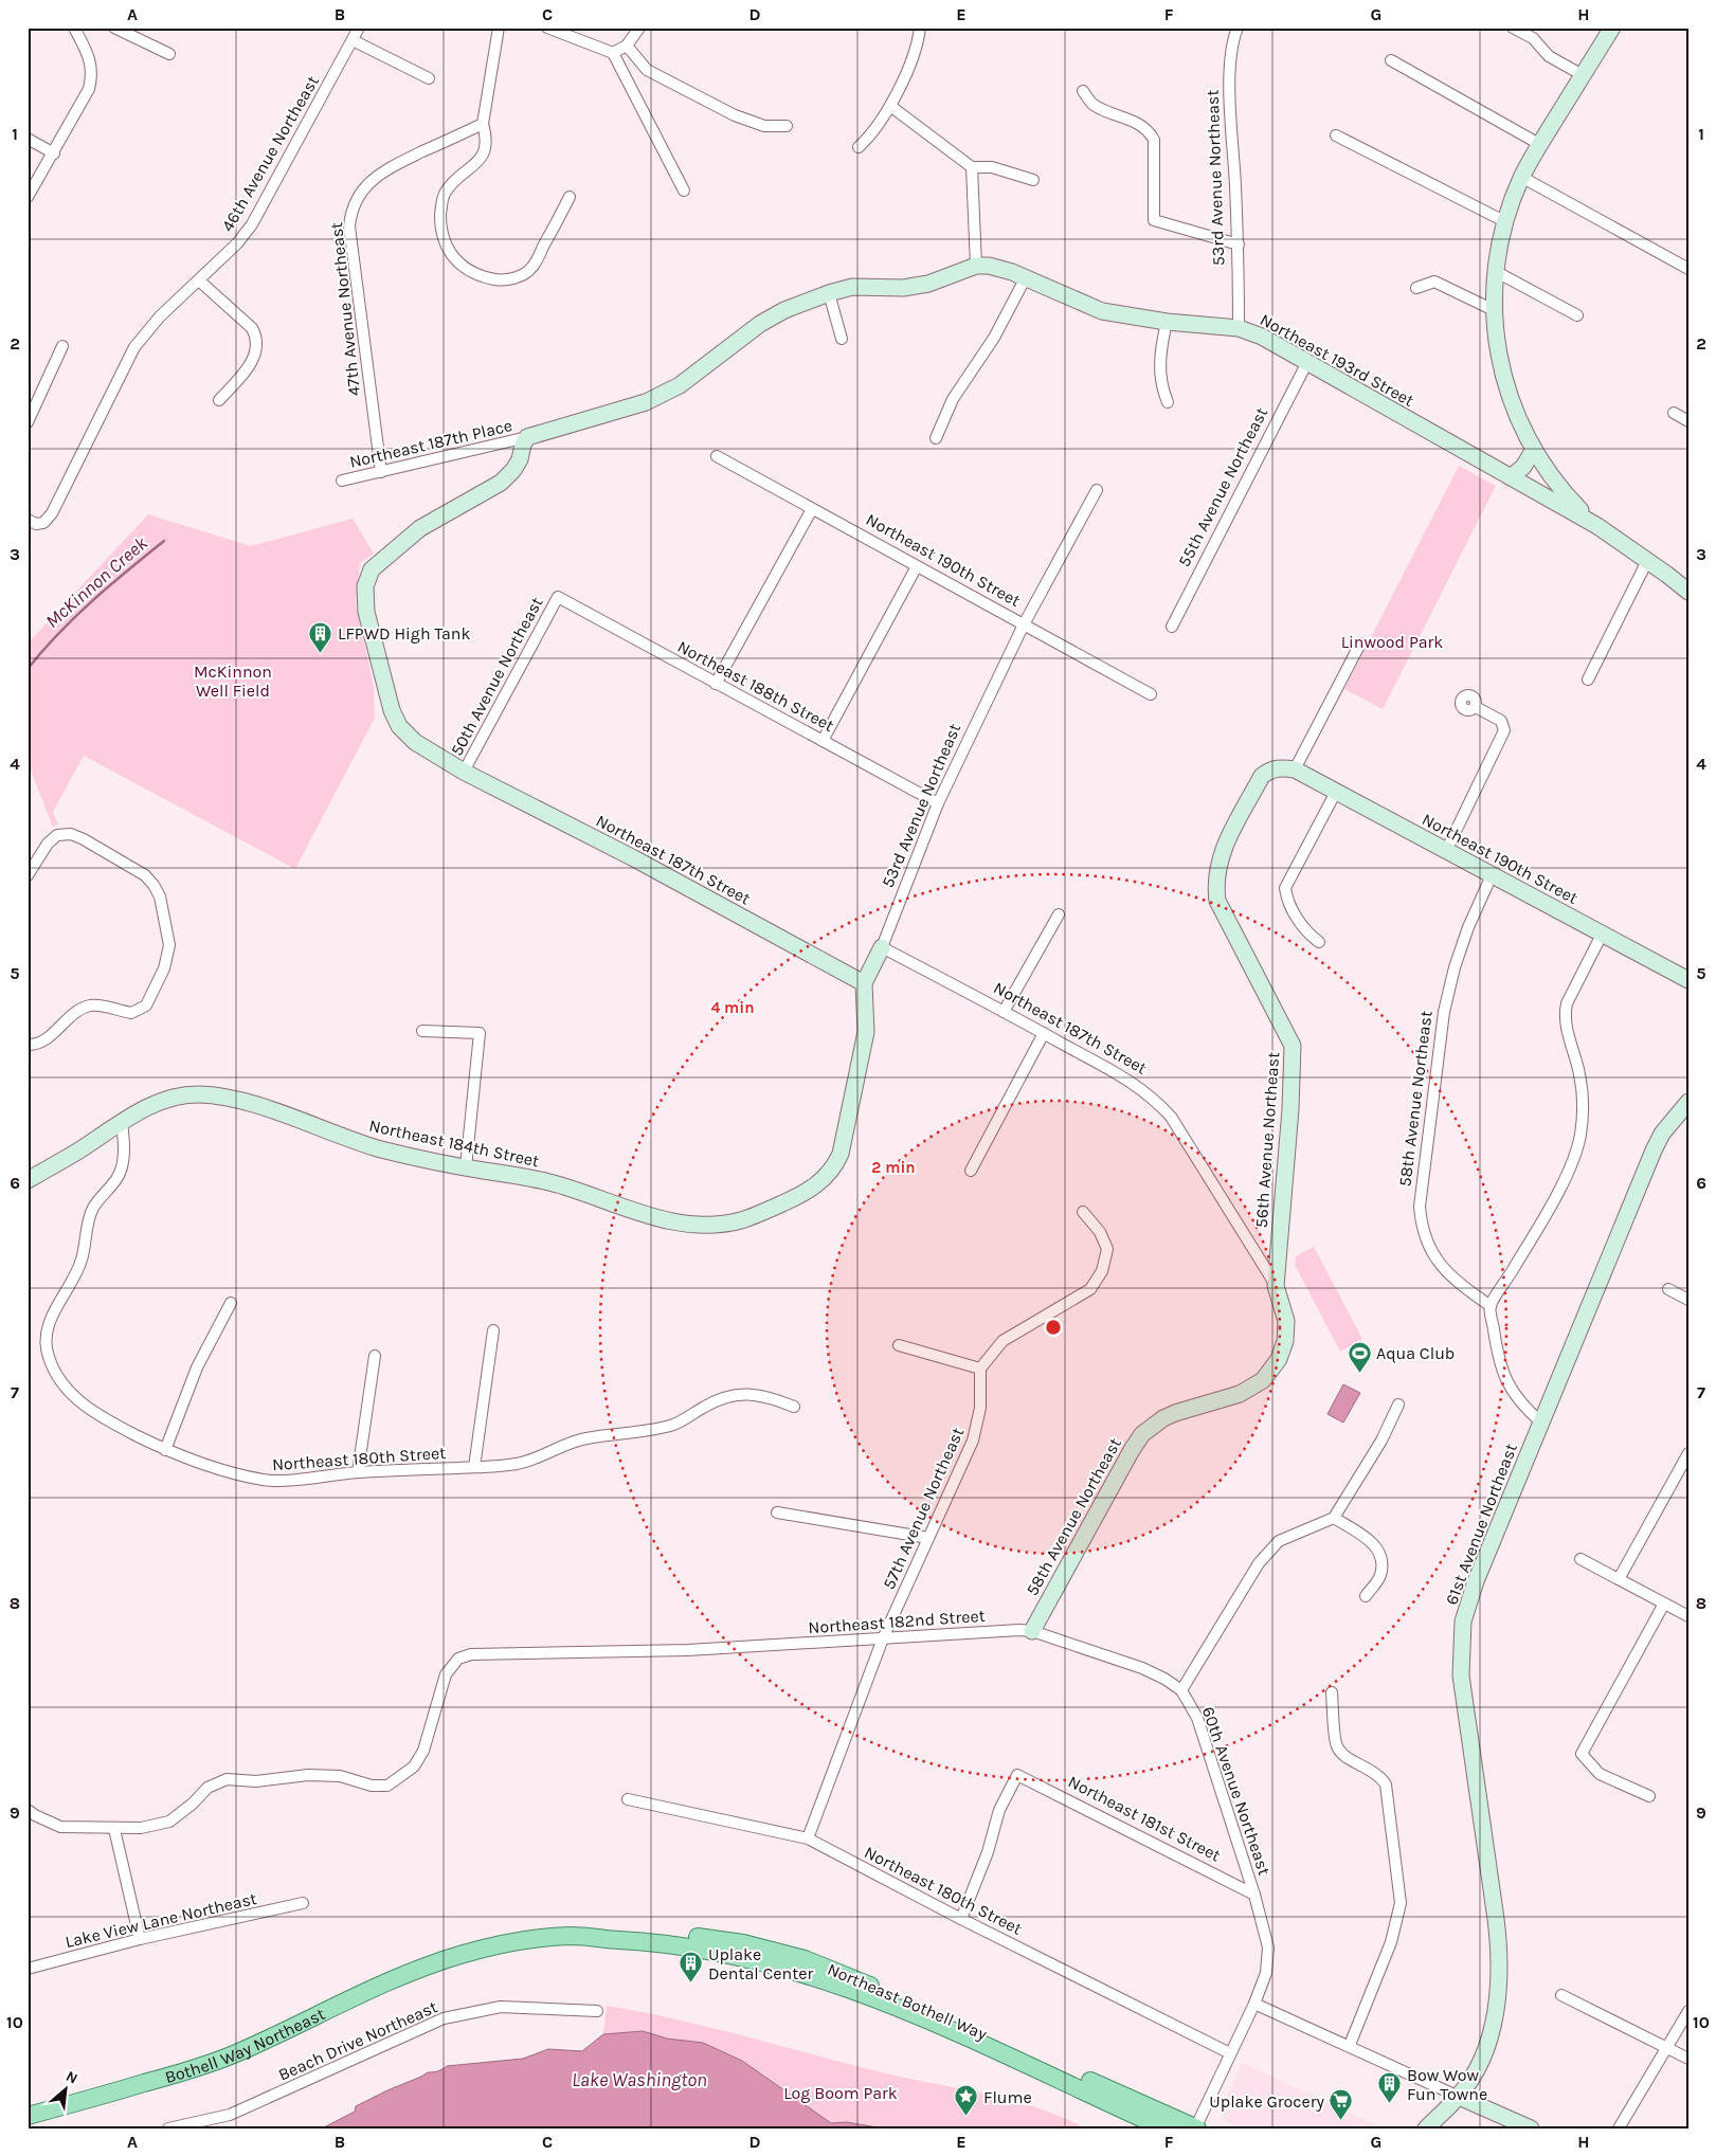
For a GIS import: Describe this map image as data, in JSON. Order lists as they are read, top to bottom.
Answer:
{
  "streets": {
    "main road": ["Northeast Bothell Way", "Bothell Way Northeast"],
    "street": [
      "46th Avenue Northeast",
      "53rd Avenue Northeast",
      "47th Avenue Northeast",
      "Northeast 193rd Street",
      "Northeast 187th Place",
      "55th Avenue Northeast",
      "Northeast 190th Street",
      "50th Avenue Northeast",
      "Northeast 188th Street",
      "Northeast 187th Street",
      "58th Avenue Northeast",
      "56th Avenue Northeast",
      "Northeast 184th Street",
      "Northeast 180th Street",
      "57th Avenue Northeast",
      "61st Avenue Northeast",
      "Northeast 182nd Street",
      "60th Avenue Northeast",
      "Northeast 181st Street",
      "Lake View Lane Northeast",
      "Beach Drive Northeast"
    ]
  },
  "crossings": [
    ["53rd Avenue Northeast", "Northeast 193rd Street"],
    ["53rd Avenue Northeast", "Northeast 190th Street"],
    ["53rd Avenue Northeast", "Northeast 188th Street"],
    ["53rd Avenue Northeast", "Northeast 187th Street"],
    ["53rd Avenue Northeast", "Northeast 184th Street"],
    ["47th Avenue Northeast", "Northeast 187th Place"],
    ["Northeast 193rd Street", "55th Avenue Northeast"],
    ["Northeast 187th Place", "Northeast 187th Street"],
    ["Northeast 190th Street", "58th Avenue Northeast"],
    ["Northeast 190th Street", "56th Avenue Northeast"],
    ["50th Avenue Northeast", "Northeast 188th Street"],
    ["50th Avenue Northeast", "Northeast 187th Street"],
    ["Northeast 187th Street", "58th Avenue Northeast"],
    ["Northeast 187th Street", "56th Avenue Northeast"],
    ["58th Avenue Northeast", "56th Avenue Northeast"],
    ["58th Avenue Northeast", "Northeast 182nd Street"],
    ["Northeast 184th Street", "Northeast 180th Street"],
    ["Northeast 180th Street", "57th Avenue Northeast"],
    ["Northeast 180th Street", "60th Avenue Northeast"],
    ["Northeast 180th Street", "Northeast 181st Street"],
    ["57th Avenue Northeast", "Northeast 182nd Street"],
    ["Northeast 182nd Street", "60th Avenue Northeast"],
    ["60th Avenue Northeast", "Northeast 181st Street"],
    ["60th Avenue Northeast", "Northeast Bothell Way"],
    ["Northeast Bothell Way", "Bothell Way Northeast"]
  ],
  "water": ["McKinnon Creek", "Lake Washington"],
  "parks": ["Linwood Park", "McKinnon Well Field", "Log Boom Park"],
  "places": {
    "building": ["LFPWD High Tank", "Uplake Dental Center", "Bow Wow Fun Towne"],
    "sports": ["Aqua Club"],
    "place": ["Flume"],
    "supermarket": ["Uplake Grocery"]
  },
  "north": "top right",
  "grid": {
    "columns": [
      "A",
      "B",
      "C",
      "D",
      "E",
      "F",
      "G",
      "H"
    ],
    "rows": [
      "1",
      "2",
      "3",
      "4",
      "5",
      "6",
      "7",
      "8",
      "9",
      "10"
    ]
  },
  "rings": ["4 min", "2 min"]
}
